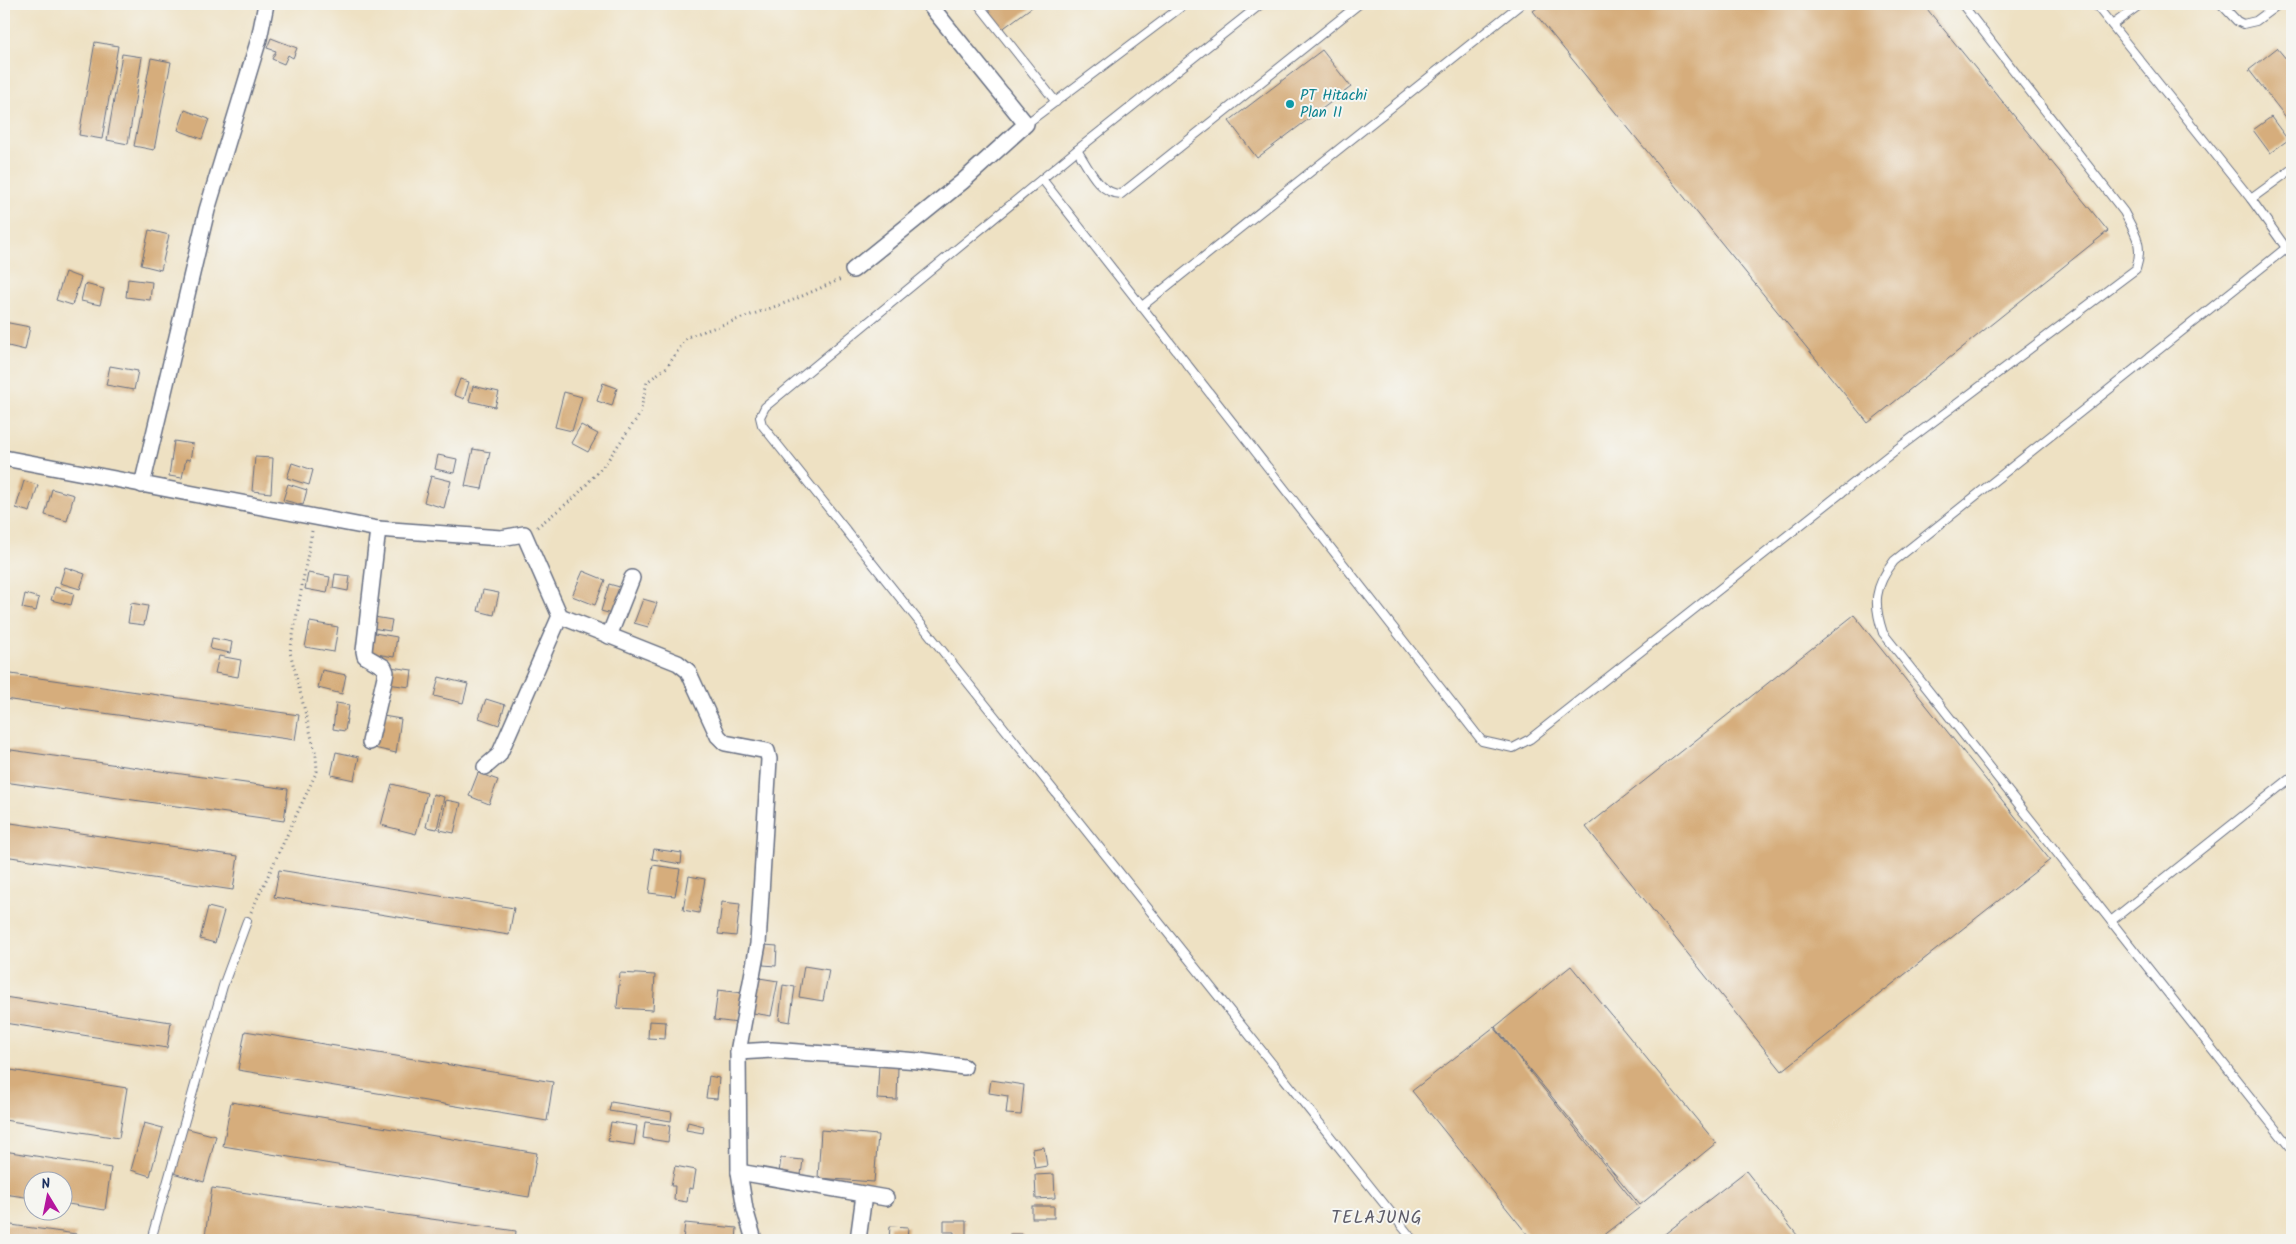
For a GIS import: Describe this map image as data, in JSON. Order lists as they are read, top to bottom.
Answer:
{
  "districts": ["TELAJUNG"],
  "places": ["PT Hitachi Plan II"],
  "north": "top"
}
